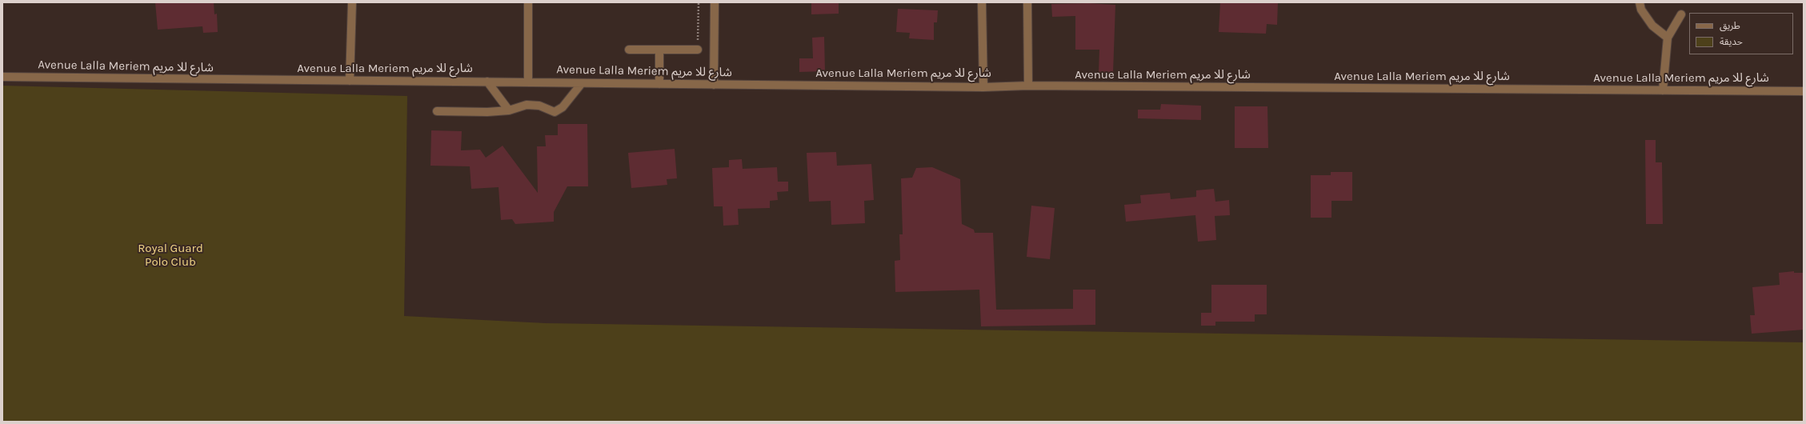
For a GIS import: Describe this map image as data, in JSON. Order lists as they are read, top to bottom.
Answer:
{
  "streets": {
    "street": ["Avenue Lalla Meriem شارع للا مريم"]
  },
  "parks": ["Royal Guard Polo Club"],
  "legend": ["طريق", "حديقة"]
}
